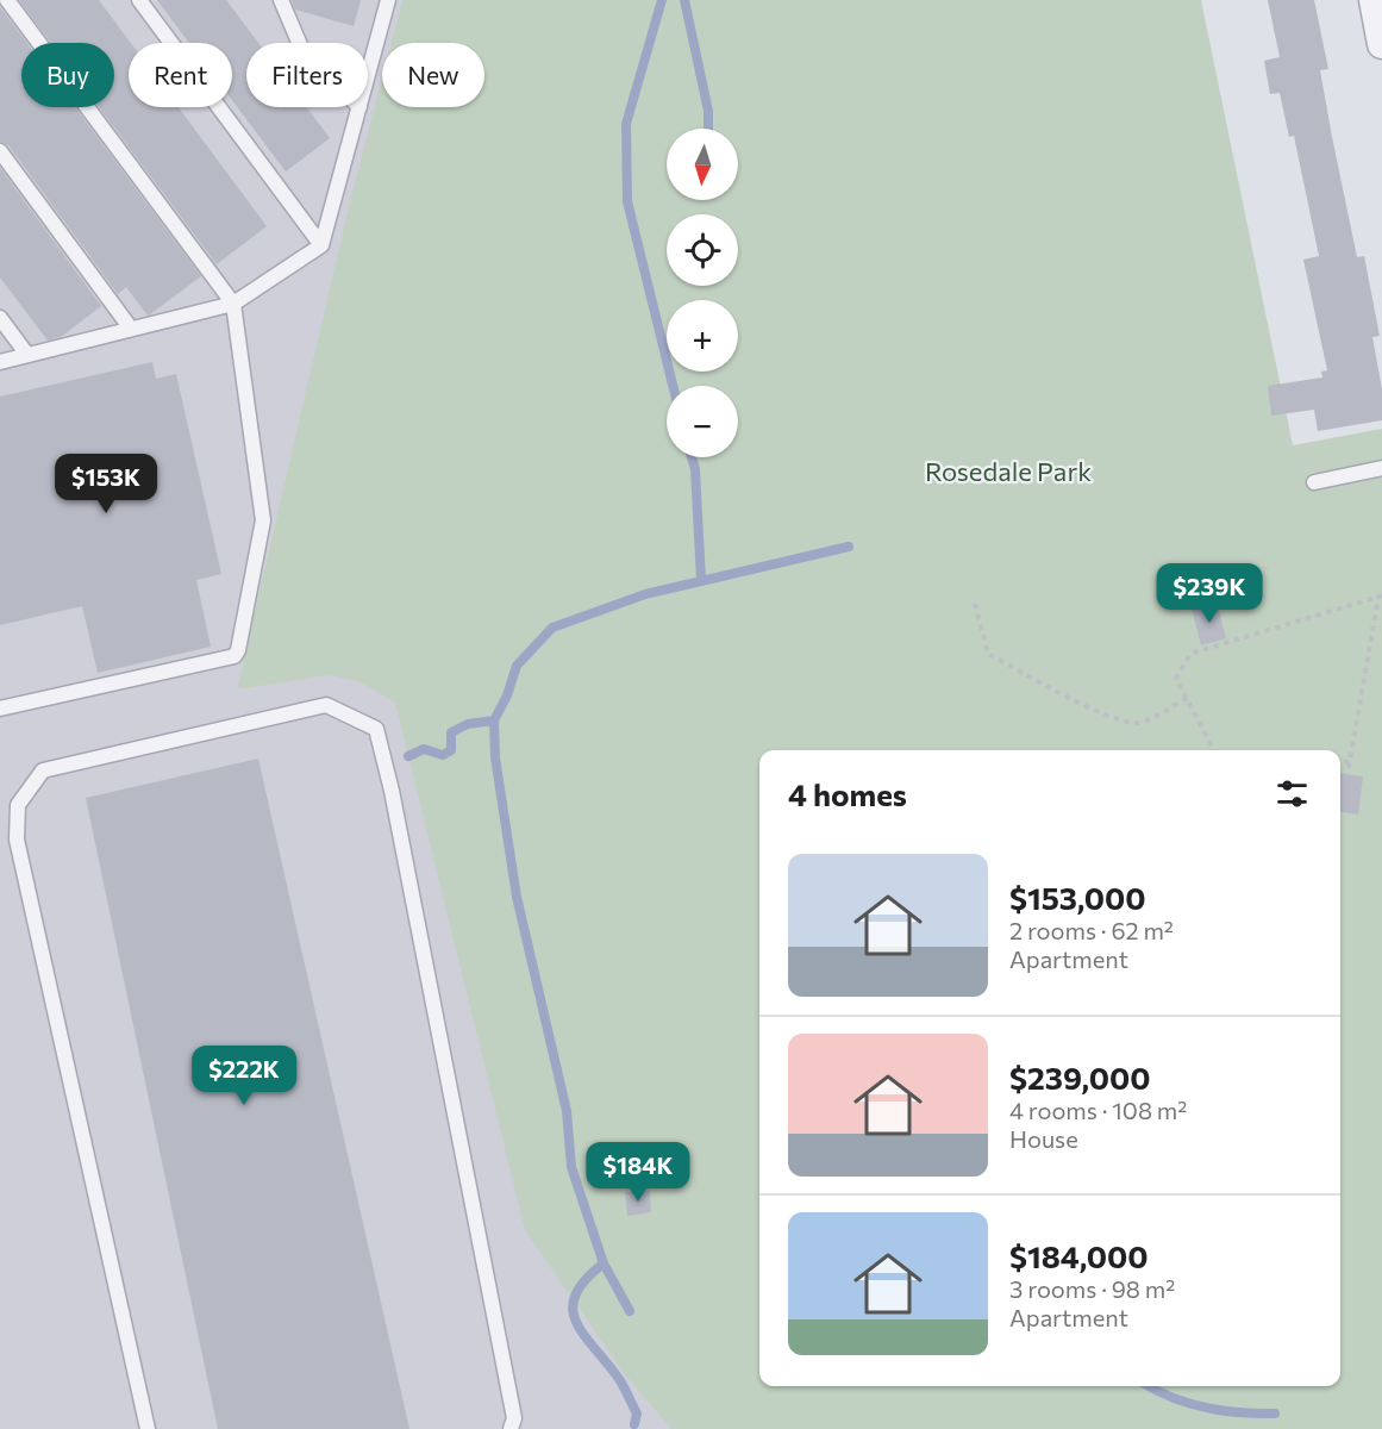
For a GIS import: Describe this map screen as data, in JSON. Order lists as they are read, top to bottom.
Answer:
{
  "parks": ["Rosedale Park"],
  "north": "bottom",
  "page": {
    "chip": [
      "Buy",
      "Rent",
      "Filters",
      "New"
    ],
    "map_buttons": ["+", "−"],
    "price": [
      "$153K",
      "$239K",
      "$222K",
      "$184K"
    ],
    "heading": "4 homes",
    "list": [
      {
        "name": "$153,000",
        "note": "2 rooms · 62 m² · Apartment"
      },
      {
        "name": "$239,000",
        "note": "4 rooms · 108 m² · House"
      },
      {
        "name": "$184,000",
        "note": "3 rooms · 98 m² · Apartment"
      }
    ]
  }
}
